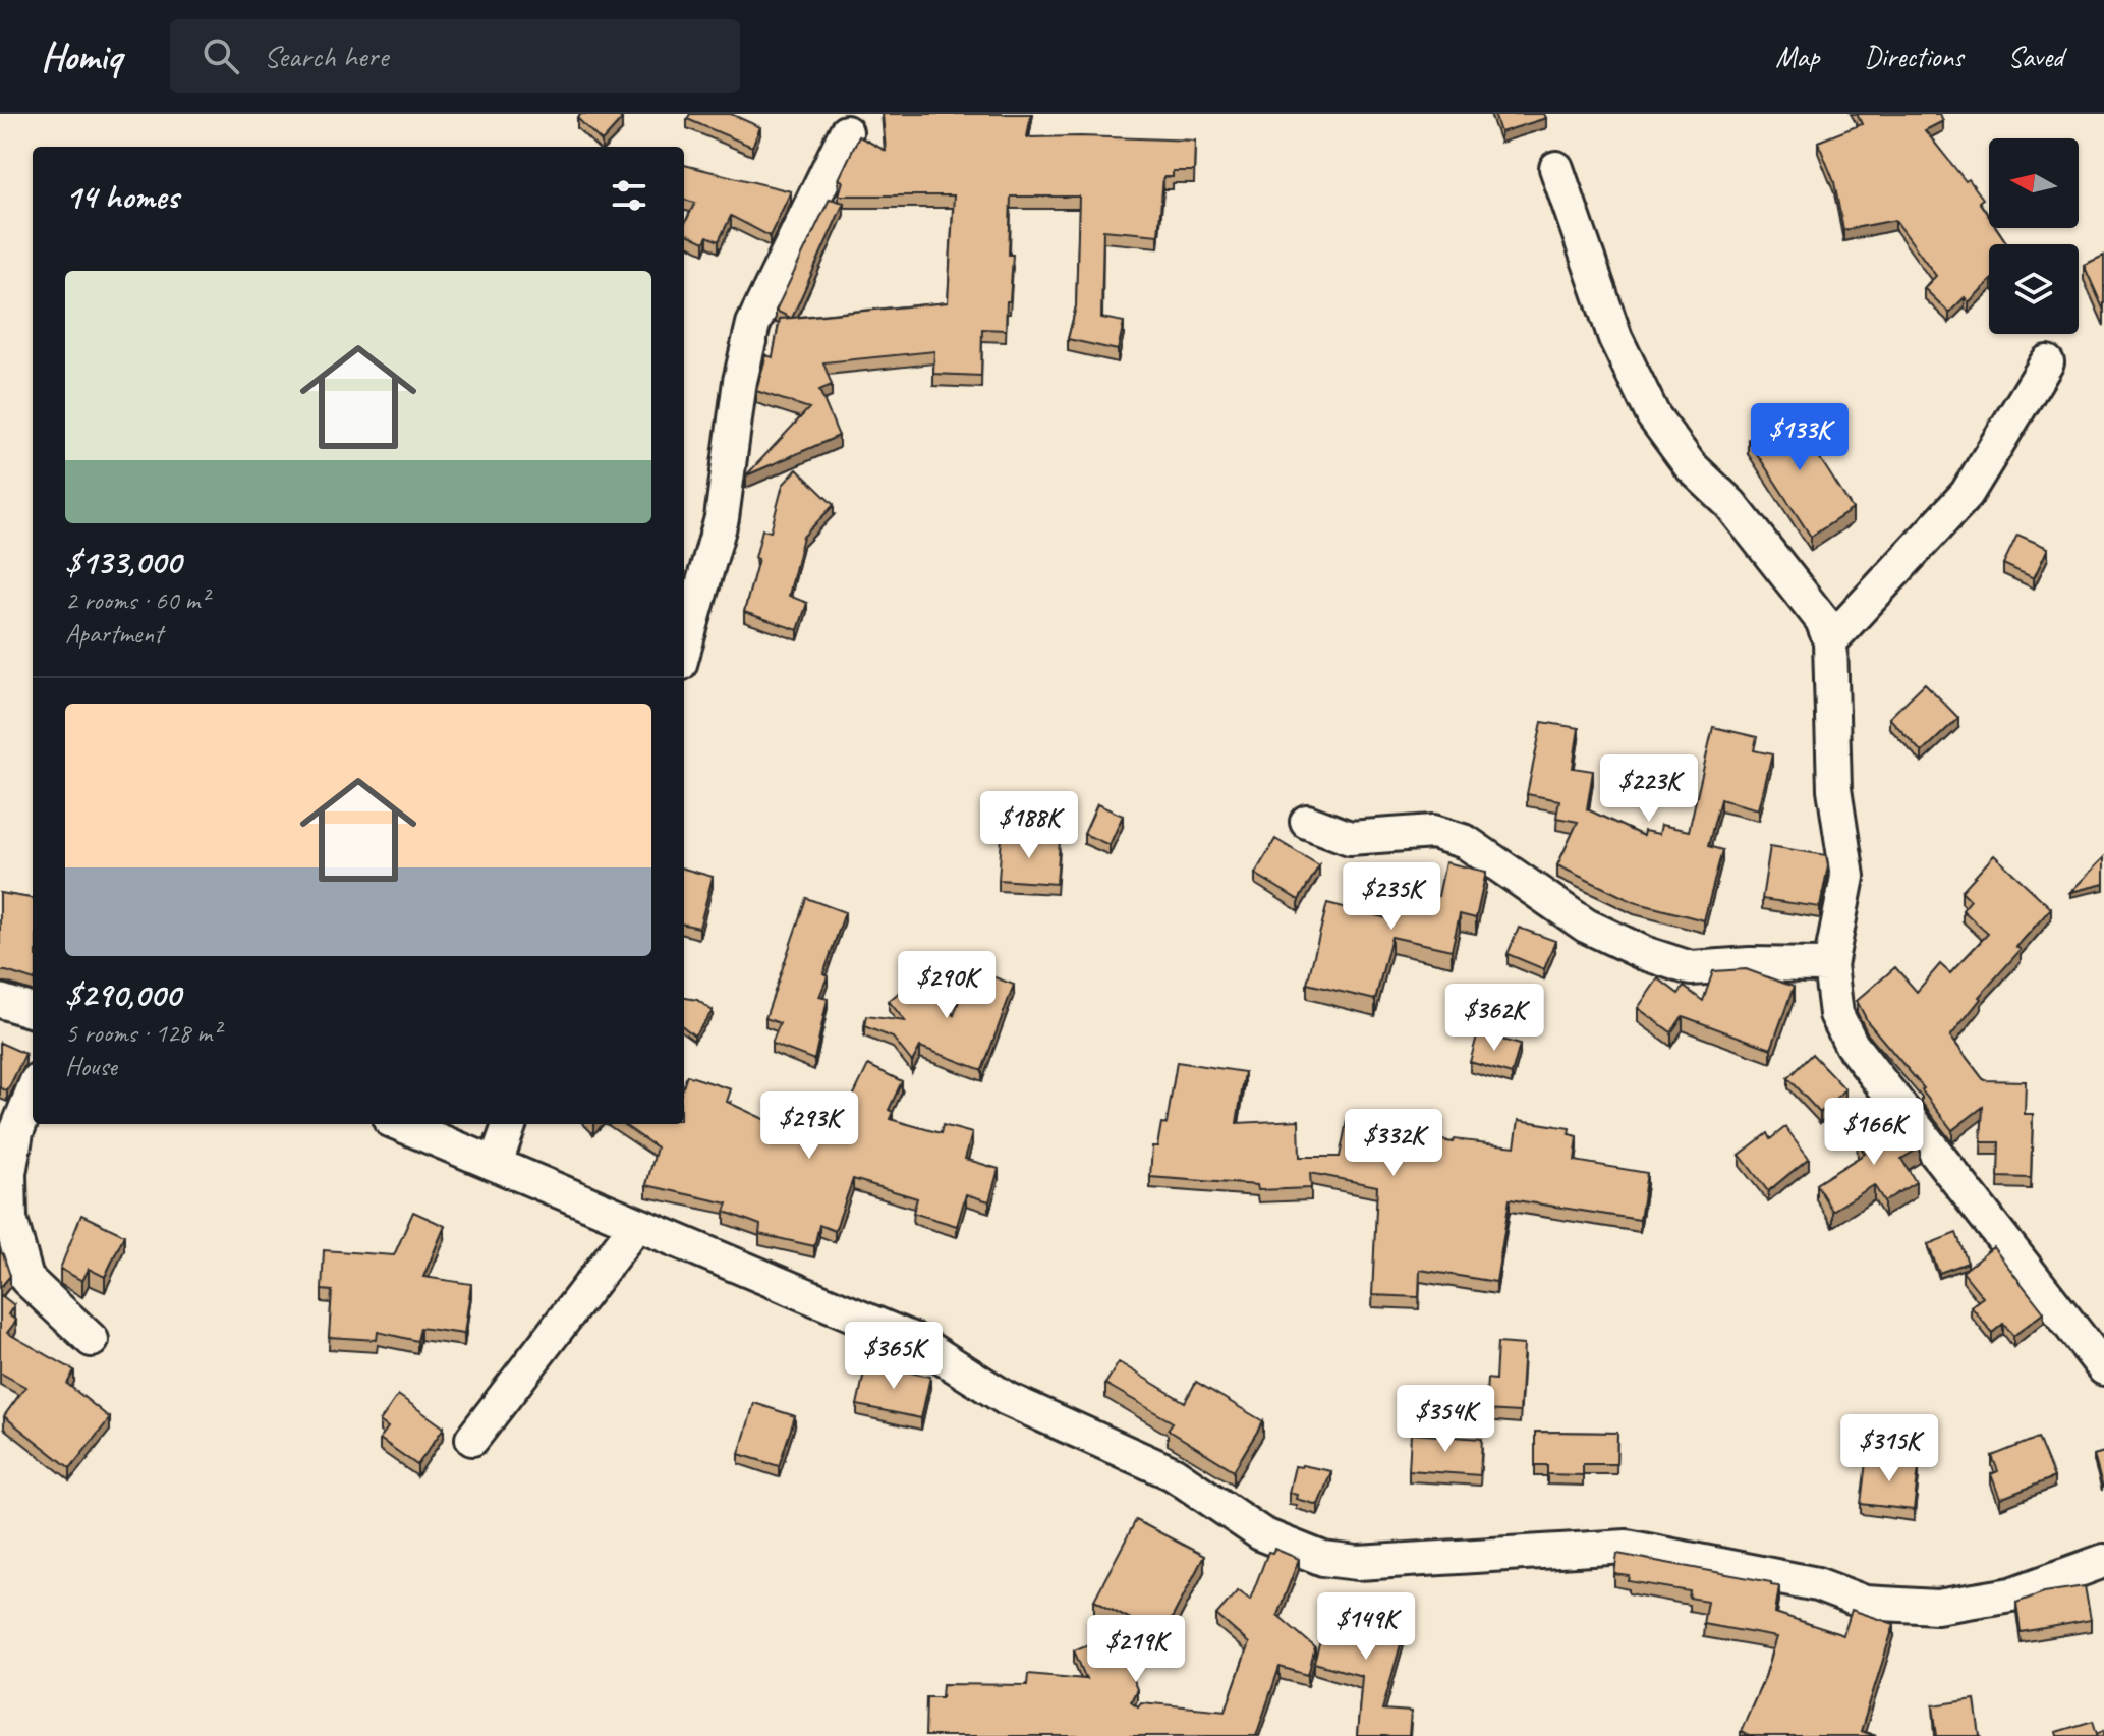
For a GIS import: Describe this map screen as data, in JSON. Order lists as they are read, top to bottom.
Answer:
{
  "north": "left",
  "page": {
    "header": "Homiq",
    "search": "Search here",
    "nav": ["Map", "Directions", "Saved"],
    "heading": "14 homes",
    "list": [
      {
        "name": "$133,000",
        "note": "2 rooms · 60 m² · Apartment"
      },
      {
        "name": "$290,000",
        "note": "5 rooms · 128 m² · House"
      }
    ],
    "price": [
      "$133K",
      "$223K",
      "$188K",
      "$235K",
      "$290K",
      "$362K",
      "$293K",
      "$166K",
      "$332K",
      "$365K",
      "$354K",
      "$315K",
      "$149K",
      "$219K"
    ]
  }
}
